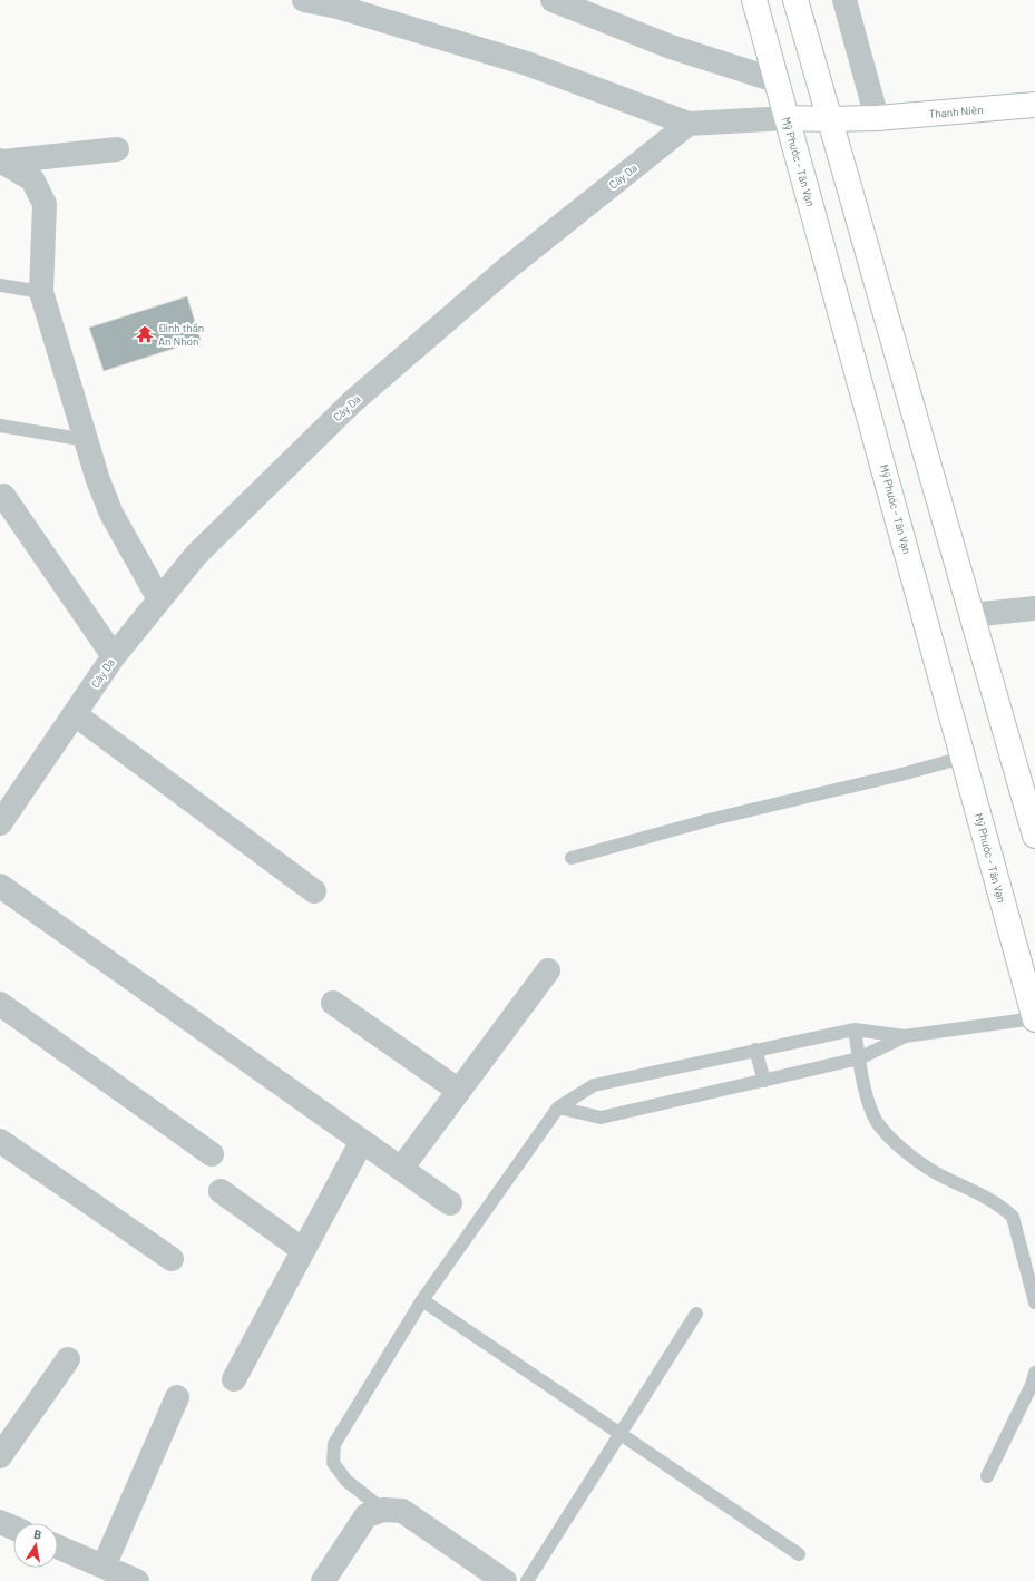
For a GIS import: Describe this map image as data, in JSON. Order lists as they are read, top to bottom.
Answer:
{
  "streets": {
    "main road": ["Thanh Niên", "Mỹ Phước - Tân Vạn"],
    "street": ["Cây Da"]
  },
  "places": {
    "temple": ["Đình thần An Nhơn"]
  },
  "north": "top"
}
